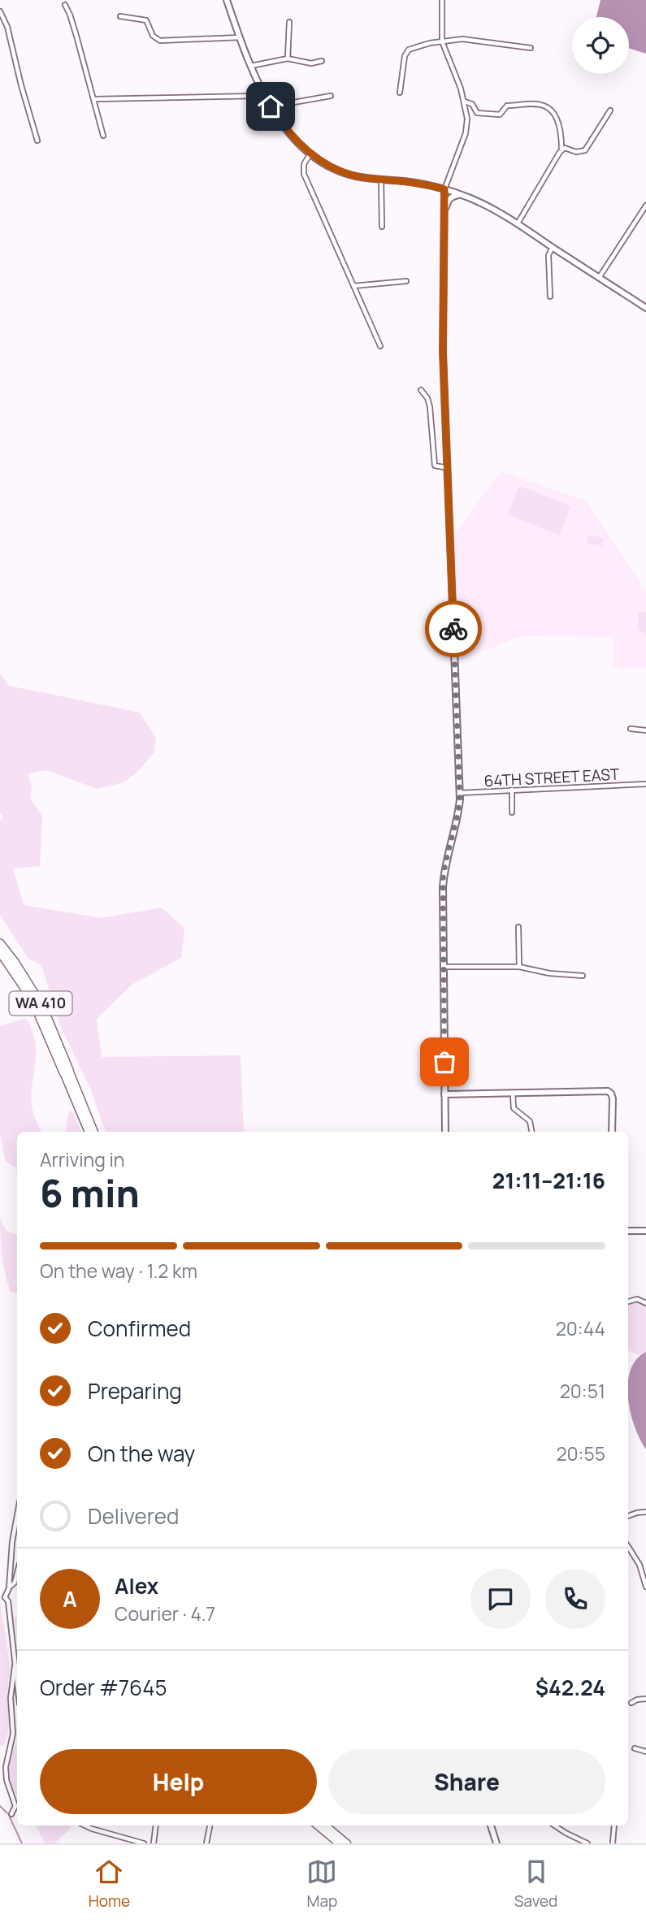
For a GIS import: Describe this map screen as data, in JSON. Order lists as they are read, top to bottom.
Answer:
{
  "streets": {
    "highway": ["WA 410"],
    "street": ["64TH STREET EAST"]
  },
  "page": {
    "heading": ["6 min", "Arriving in", "21:11–21:16"],
    "panel": [
      "Alex",
      "Courier · 4.7",
      "Order #7645",
      "$42.24"
    ],
    "bar": "On the way · 1.2 km",
    "list": [
      ["Confirmed", "20:44"],
      ["Preparing", "20:51"],
      ["On the way", "20:55"],
      "Delivered"
    ],
    "round": "A",
    "buttons": ["Help", "Share"],
    "tabs": ["Home", "Map", "Saved"]
  }
}
